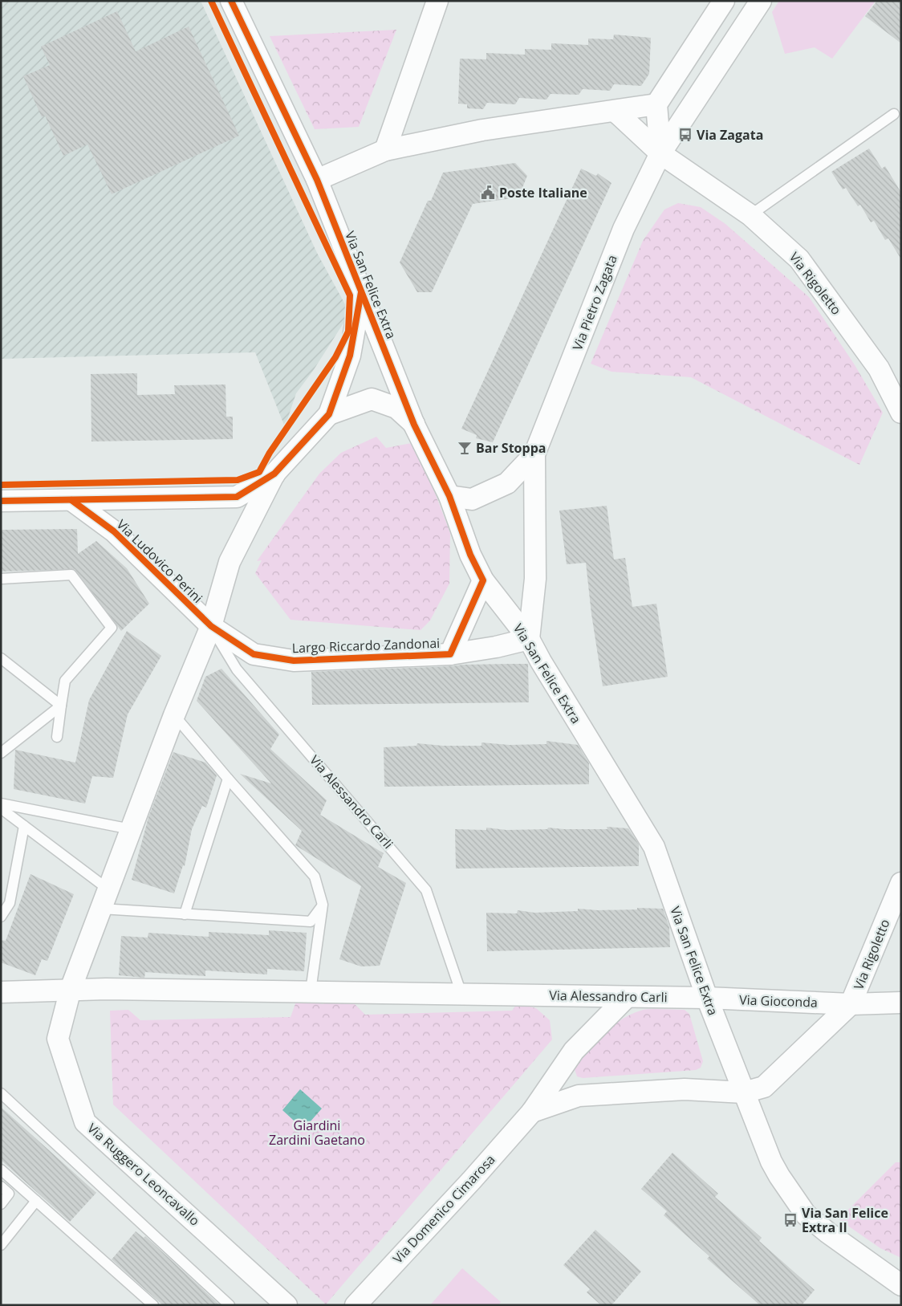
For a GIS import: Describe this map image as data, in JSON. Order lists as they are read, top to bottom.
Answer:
{
  "streets": {
    "street": [
      "Via Rigoletto",
      "Via San Felice Extra",
      "Via Pietro Zagata",
      "Via Ludovico Perini",
      "Largo Riccardo Zandonai",
      "Via Alessandro Carli",
      "Via Gioconda",
      "Via Ruggero Leoncavallo",
      "Via Domenico Cimarosa"
    ]
  },
  "crossings": [
    ["Via Rigoletto", "Via Pietro Zagata"],
    ["Via Rigoletto", "Via Gioconda"],
    ["Via San Felice Extra", "Via Pietro Zagata"],
    ["Via San Felice Extra", "Largo Riccardo Zandonai"],
    ["Via San Felice Extra", "Via Alessandro Carli"],
    ["Via San Felice Extra", "Via Gioconda"],
    ["Via San Felice Extra", "Via Domenico Cimarosa"],
    ["Via Pietro Zagata", "Largo Riccardo Zandonai"],
    ["Via Ludovico Perini", "Largo Riccardo Zandonai"],
    ["Via Ludovico Perini", "Via Alessandro Carli"],
    ["Largo Riccardo Zandonai", "Via Alessandro Carli"],
    ["Via Alessandro Carli", "Via Gioconda"],
    ["Via Alessandro Carli", "Via Ruggero Leoncavallo"],
    ["Via Alessandro Carli", "Via Domenico Cimarosa"],
    ["Via Gioconda", "Via Domenico Cimarosa"]
  ],
  "parks": ["Giardini Zardini Gaetano"],
  "places": {
    "bus stop": ["Via Zagata", "Via San Felice Extra II"],
    "public building": ["Poste Italiane"],
    "bar": ["Bar Stoppa"]
  }
}
